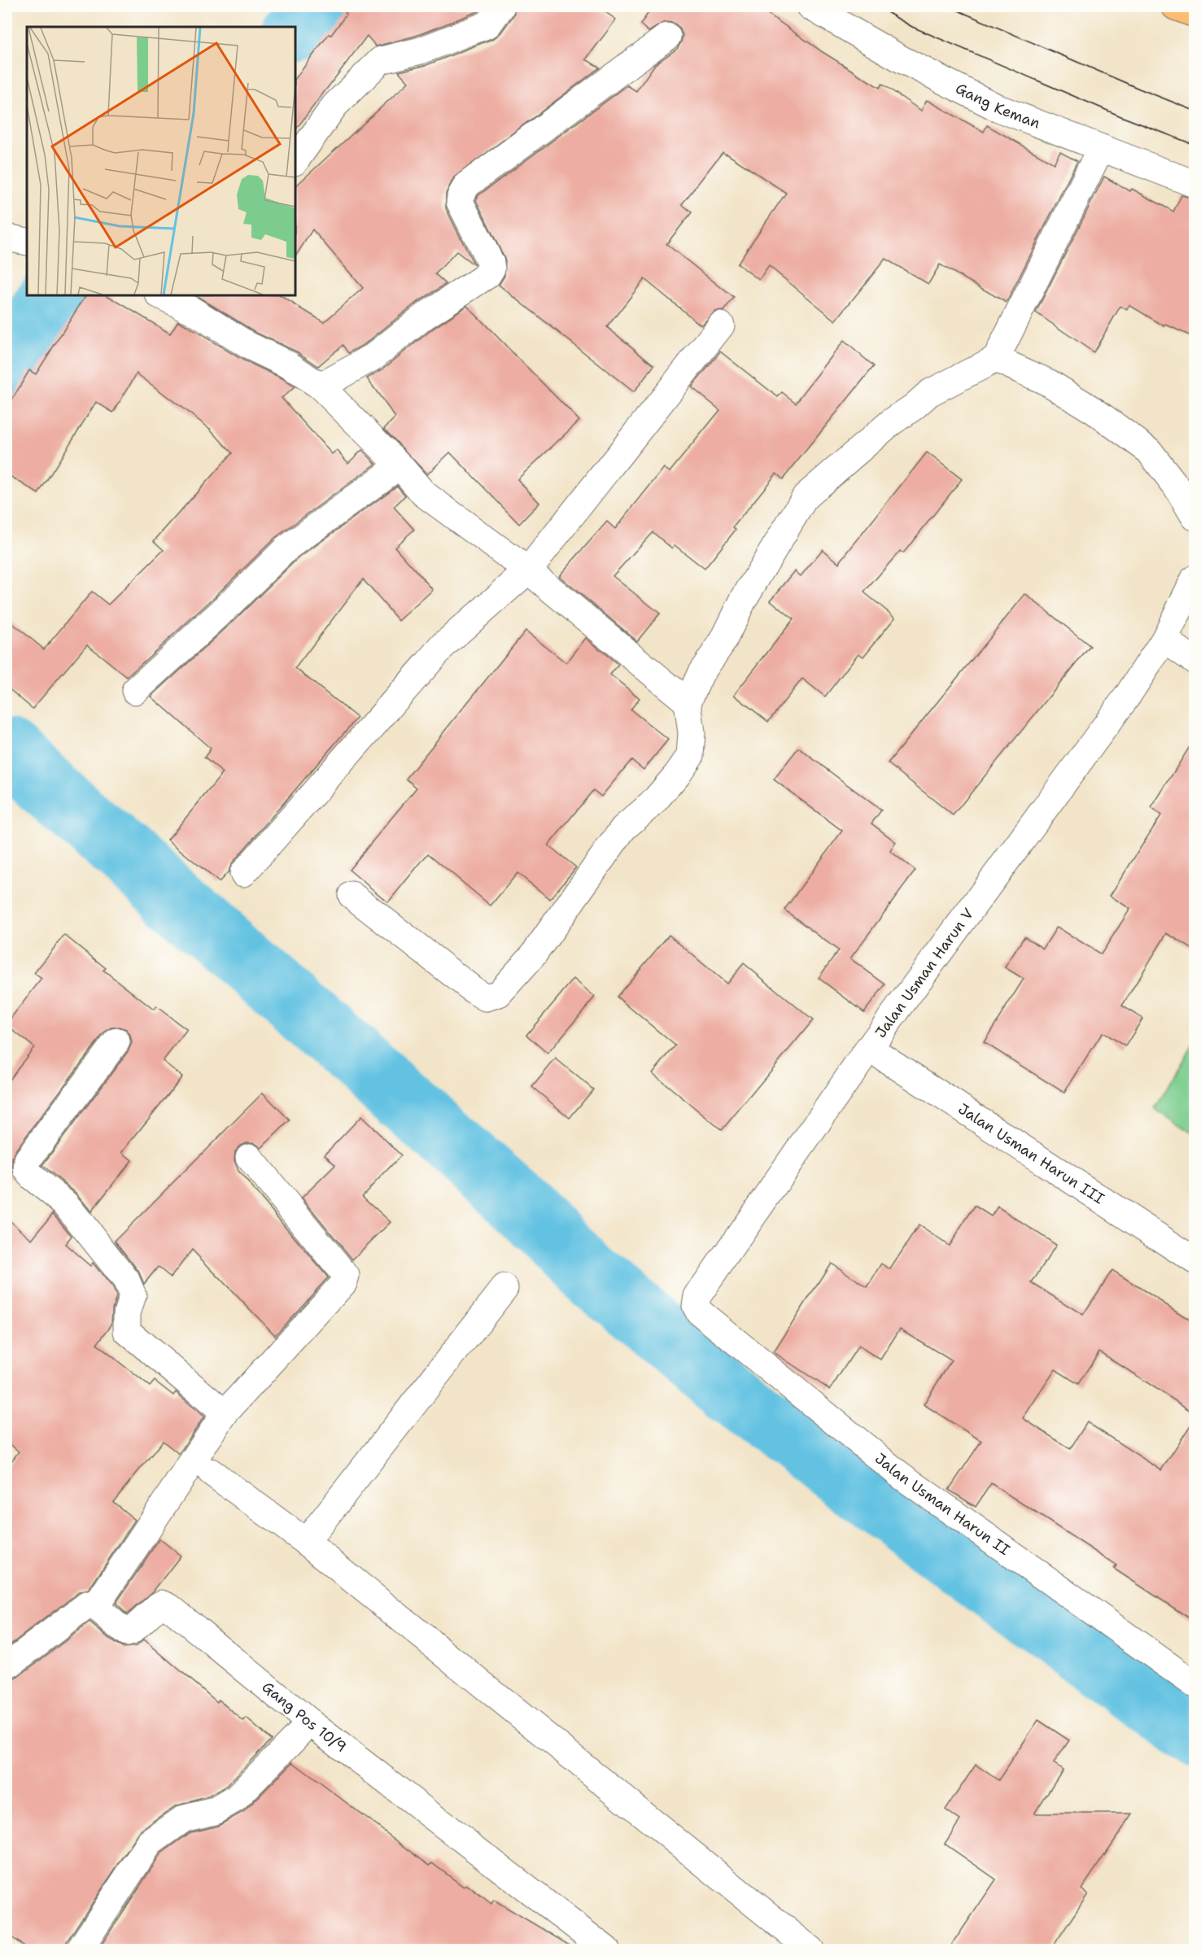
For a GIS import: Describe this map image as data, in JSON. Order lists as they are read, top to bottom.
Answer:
{
  "streets": {
    "street": [
      "Gang Keman",
      "Jalan Usman Harun V",
      "Jalan Usman Harun III",
      "Jalan Usman Harun II",
      "Gang Pos 10/9"
    ]
  },
  "crossings": [
    ["Jalan Usman Harun V", "Jalan Usman Harun III"],
    ["Jalan Usman Harun V", "Jalan Usman Harun II"]
  ]
}
